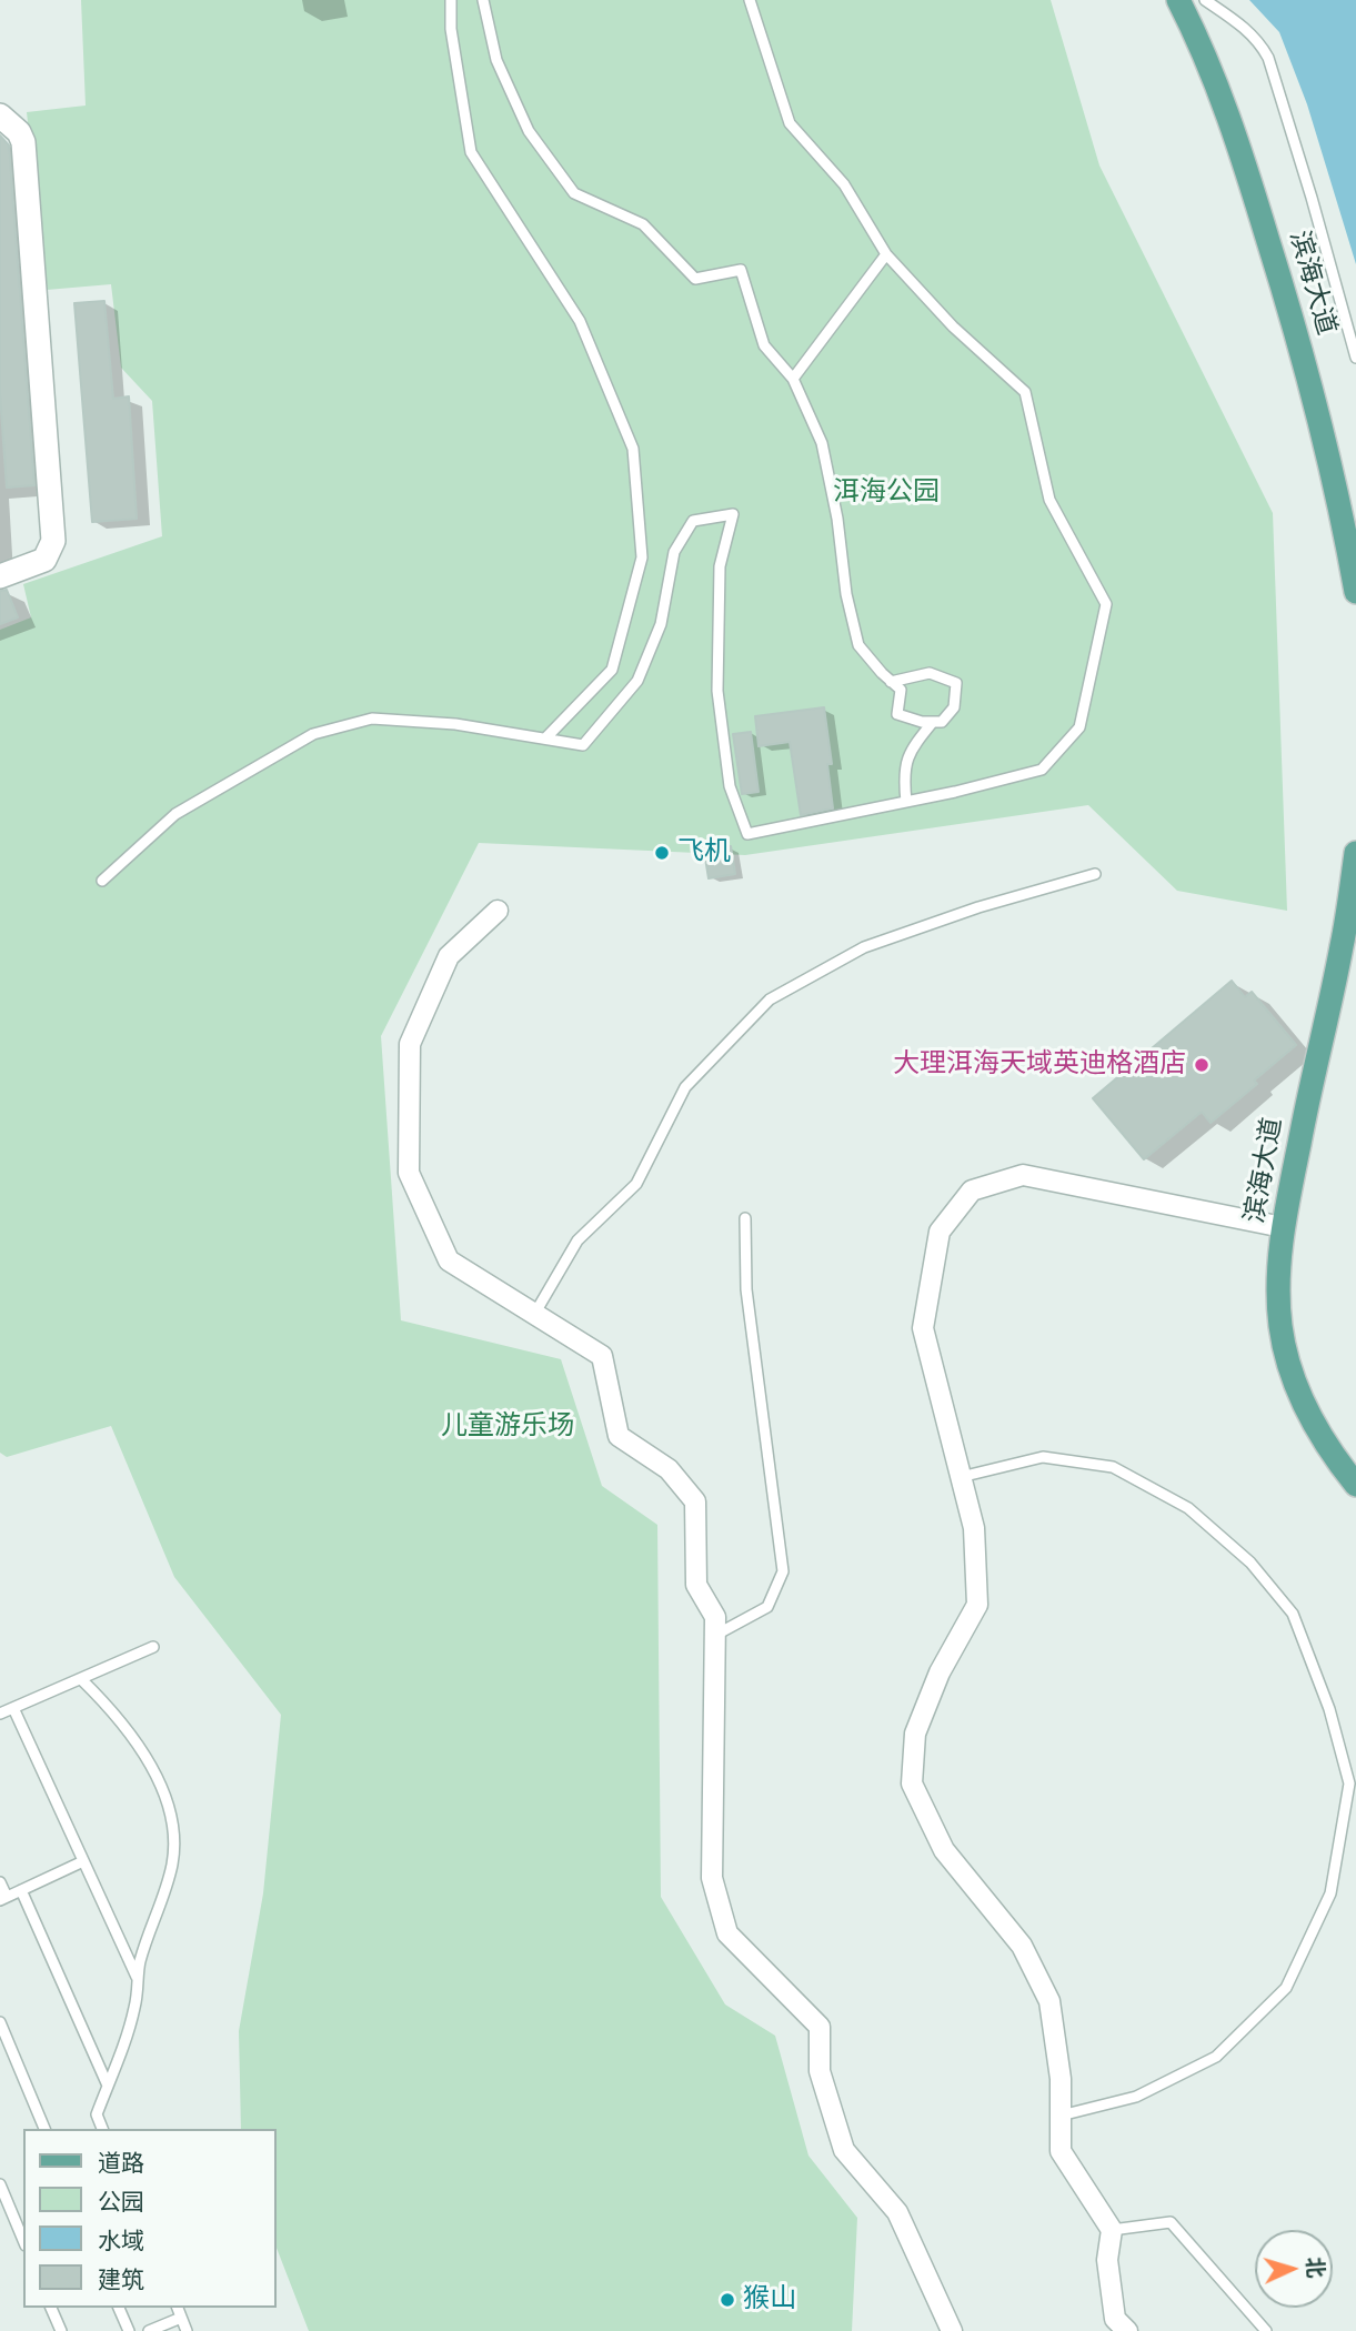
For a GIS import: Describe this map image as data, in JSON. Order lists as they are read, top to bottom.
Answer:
{
  "streets": {
    "main road": ["滨海大道"]
  },
  "parks": ["洱海公园", "儿童游乐场"],
  "places": ["飞机", "大理洱海天域英迪格酒店", "猴山"],
  "legend": [
    "道路",
    "公园",
    "水域",
    "建筑"
  ],
  "north": "right"
}
